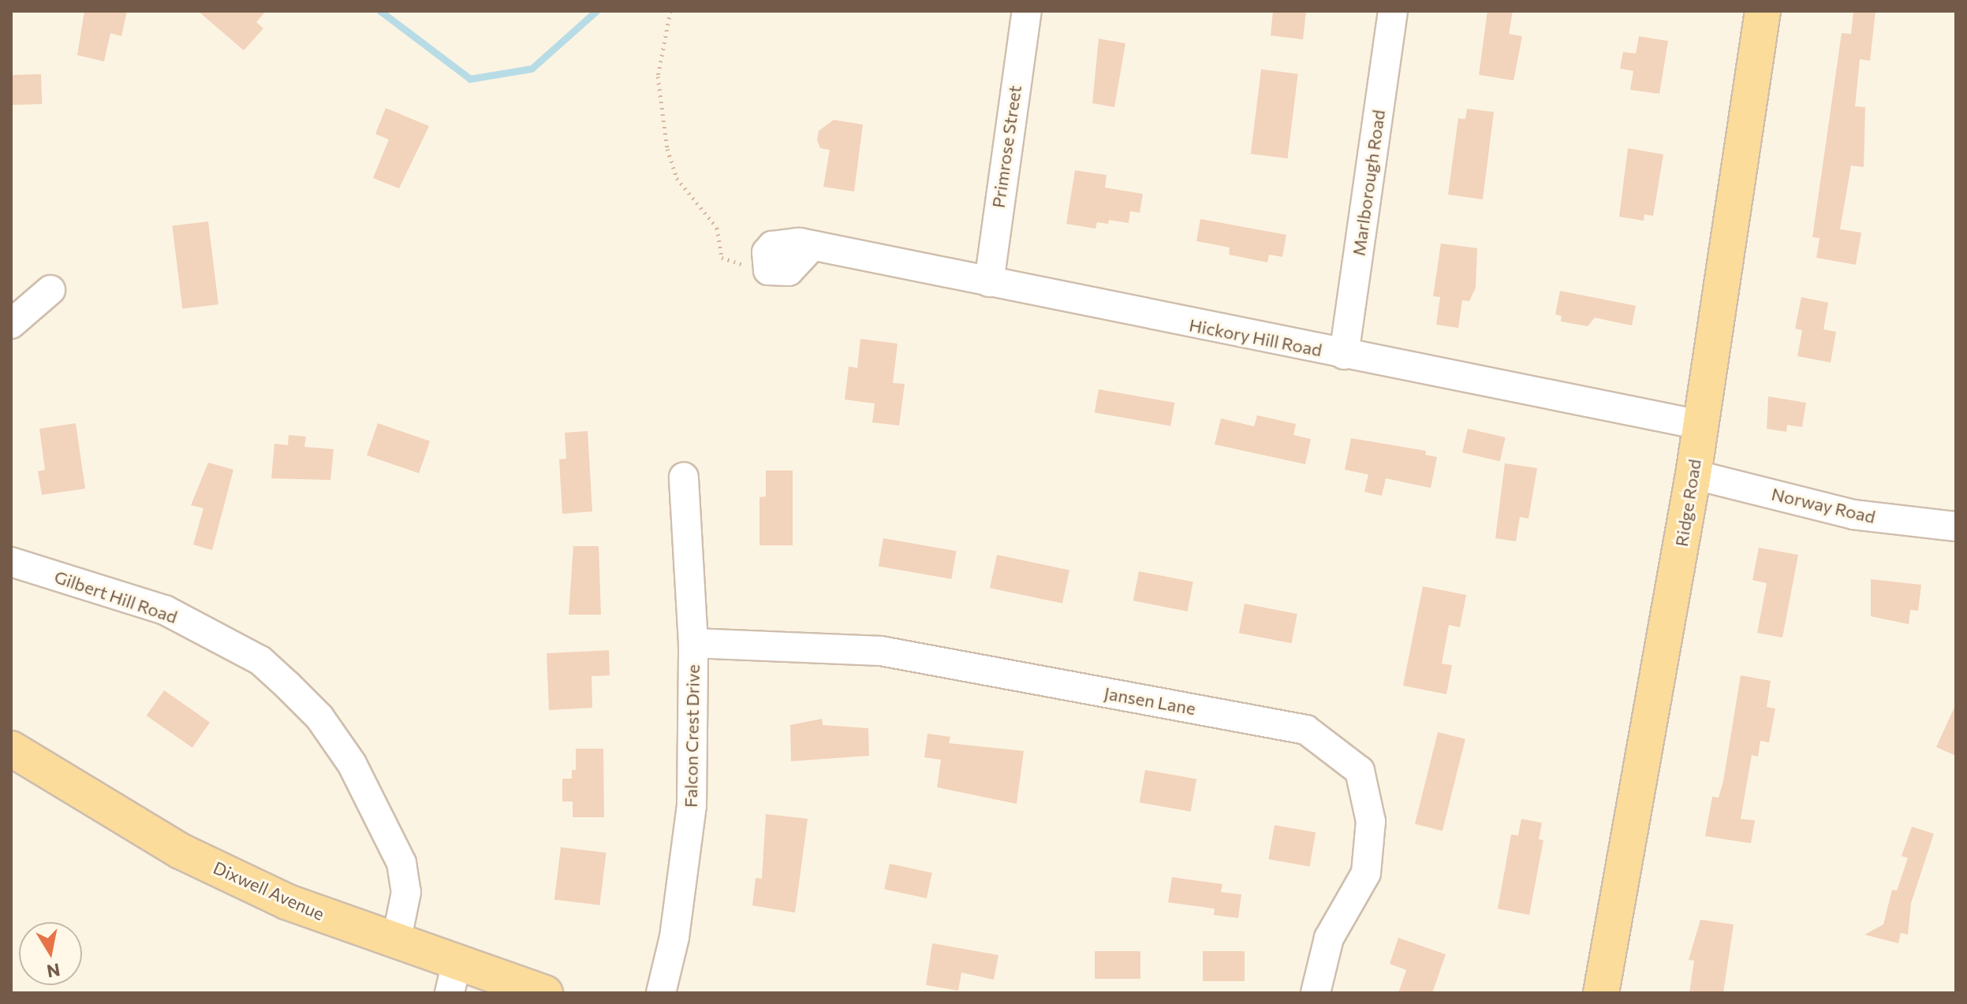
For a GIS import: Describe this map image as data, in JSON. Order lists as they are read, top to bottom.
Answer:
{
  "streets": {
    "main road": ["Ridge Road", "Dixwell Avenue"],
    "street": [
      "Primrose Street",
      "Marlborough Road",
      "Hickory Hill Road",
      "Norway Road",
      "Gilbert Hill Road",
      "Jansen Lane",
      "Falcon Crest Drive"
    ]
  },
  "crossings": [
    ["Primrose Street", "Hickory Hill Road"],
    ["Marlborough Road", "Hickory Hill Road"],
    ["Hickory Hill Road", "Ridge Road"],
    ["Ridge Road", "Norway Road"],
    ["Gilbert Hill Road", "Dixwell Avenue"],
    ["Jansen Lane", "Falcon Crest Drive"]
  ],
  "north": "bottom"
}
